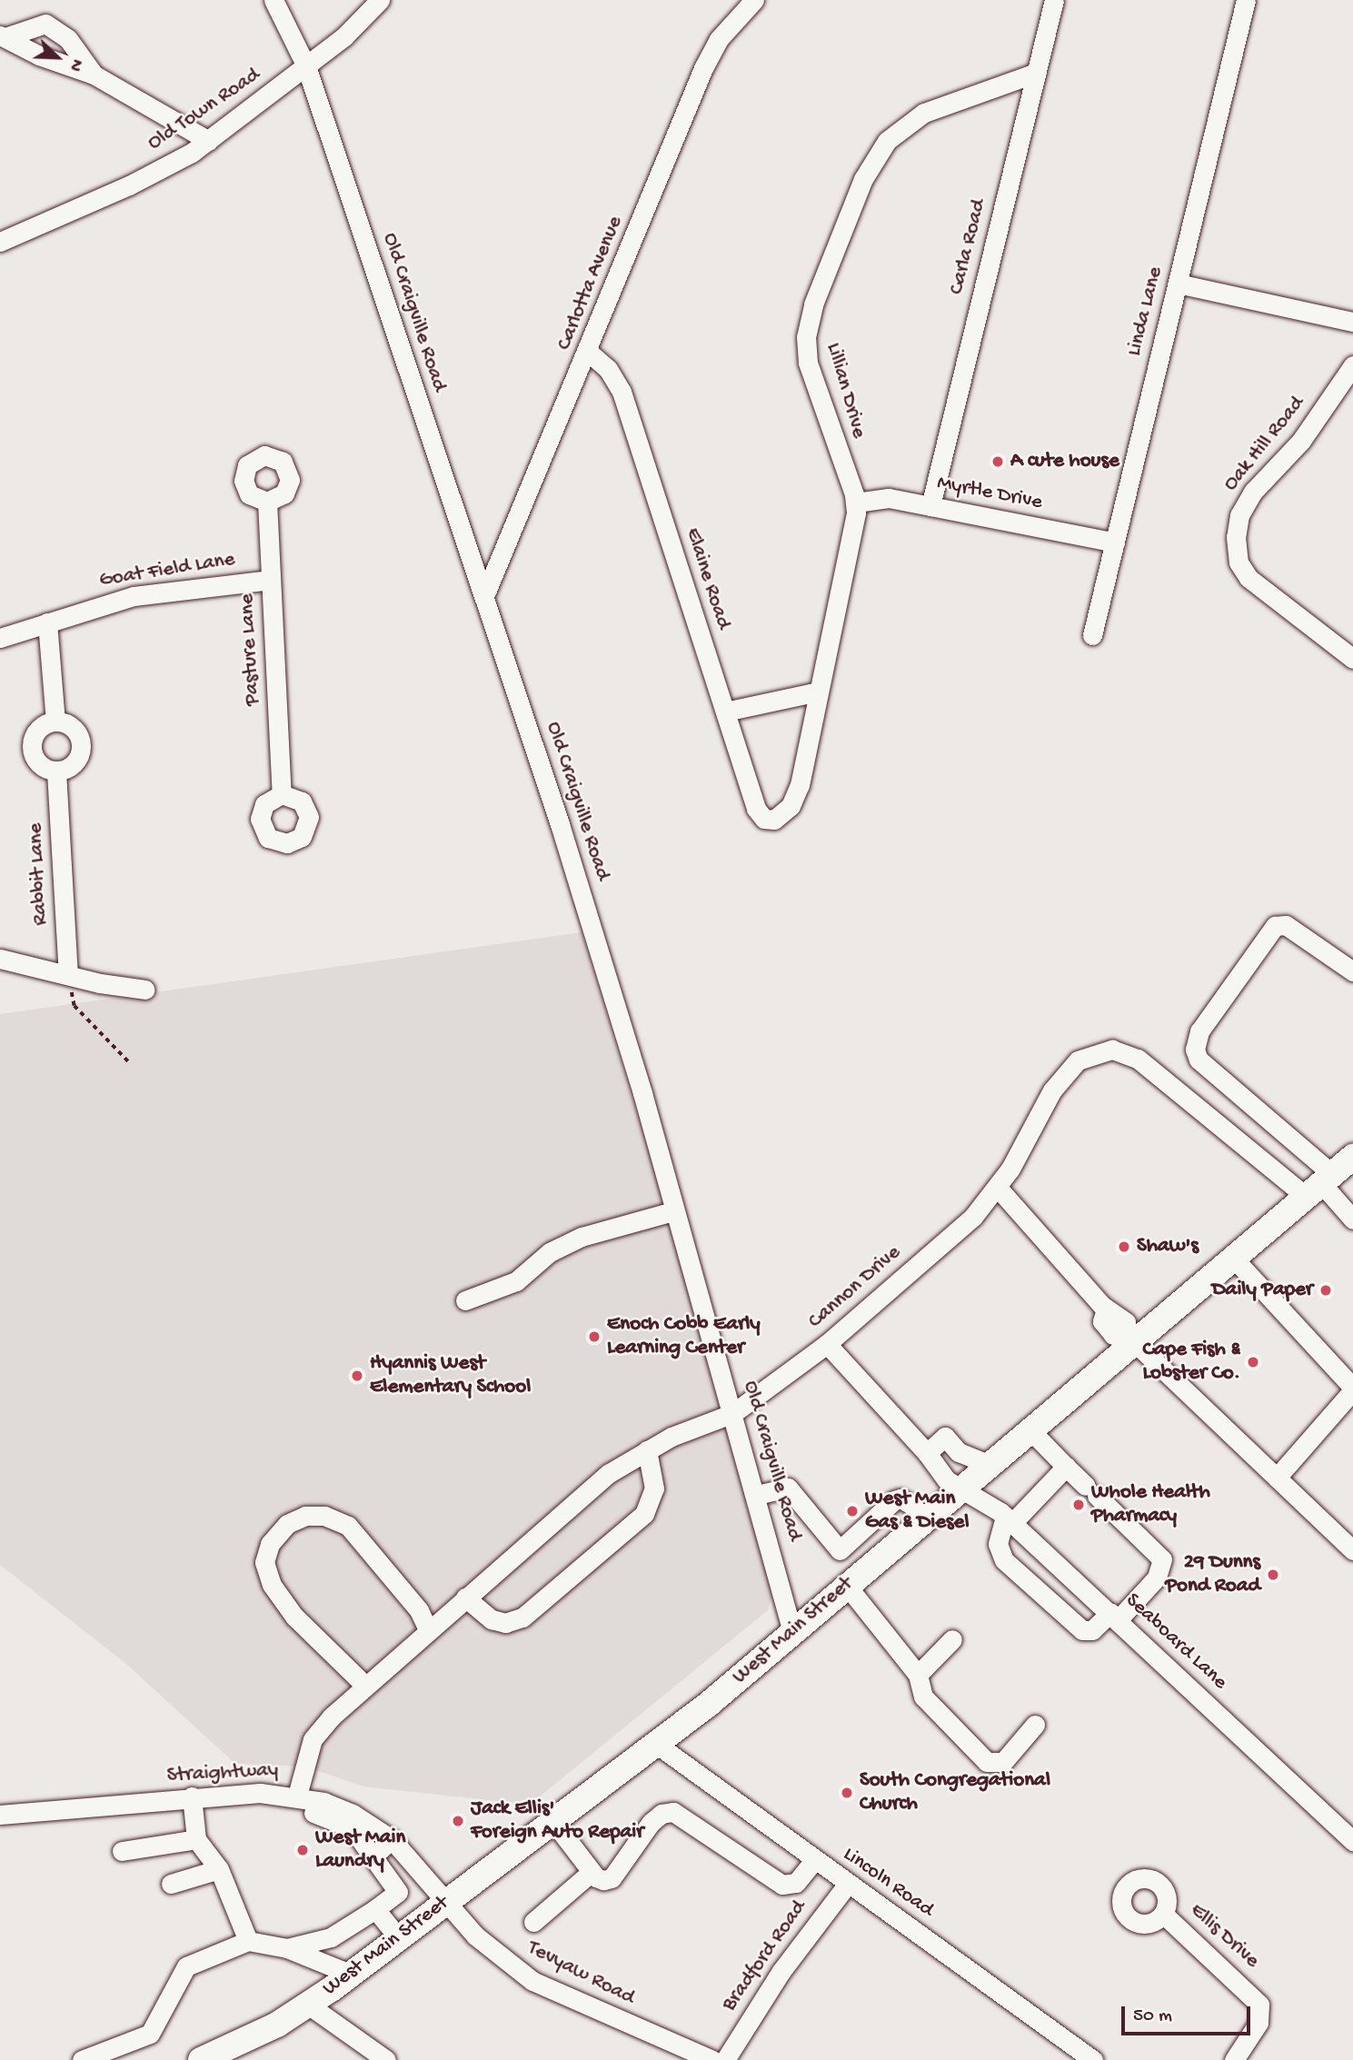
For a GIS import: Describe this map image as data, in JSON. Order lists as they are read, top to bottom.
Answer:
{
  "streets": {
    "main road": ["West Main Street"],
    "street": [
      "Old Town Road",
      "Carla Road",
      "Carlotta Avenue",
      "Linda Lane",
      "Old Craigville Road",
      "Lillian Drive",
      "Oak Hill Road",
      "Myrtle Drive",
      "Goat Field Lane",
      "Elaine Road",
      "Pasture Lane",
      "Rabbit Lane",
      "Cannon Drive",
      "Seaboard Lane",
      "Straightway",
      "Lincoln Road",
      "Ellis Drive",
      "Bradford Road",
      "Tevyaw Road"
    ]
  },
  "crossings": [
    ["Old Town Road", "Old Craigville Road"],
    ["Carla Road", "Lillian Drive"],
    ["Carla Road", "Myrtle Drive"],
    ["Carlotta Avenue", "Old Craigville Road"],
    ["Carlotta Avenue", "Elaine Road"],
    ["Linda Lane", "Myrtle Drive"],
    ["Old Craigville Road", "Cannon Drive"],
    ["Old Craigville Road", "West Main Street"],
    ["Lillian Drive", "Myrtle Drive"],
    ["Goat Field Lane", "Pasture Lane"],
    ["Cannon Drive", "West Main Street"],
    ["Cannon Drive", "Seaboard Lane"],
    ["Cannon Drive", "Straightway"],
    ["West Main Street", "Seaboard Lane"],
    ["West Main Street", "Straightway"],
    ["West Main Street", "Lincoln Road"],
    ["West Main Street", "Tevyaw Road"],
    ["Straightway", "Tevyaw Road"],
    ["Lincoln Road", "Bradford Road"]
  ],
  "places": [
    "A cute house",
    "Shaw's",
    "Daily Paper",
    "Enoch Cobb Early Learning Center",
    "Cape Fish & Lobster Co.",
    "Hyannis West Elementary School",
    "Whole Health Pharmacy",
    "West Main Gas & Diesel",
    "29 Dunns Pond Road",
    "South Congregational Church",
    "Jack Ellis' Foreign Auto Repair",
    "West Main Laundry"
  ],
  "scale_bar": "50 m",
  "north": "bottom right"
}
